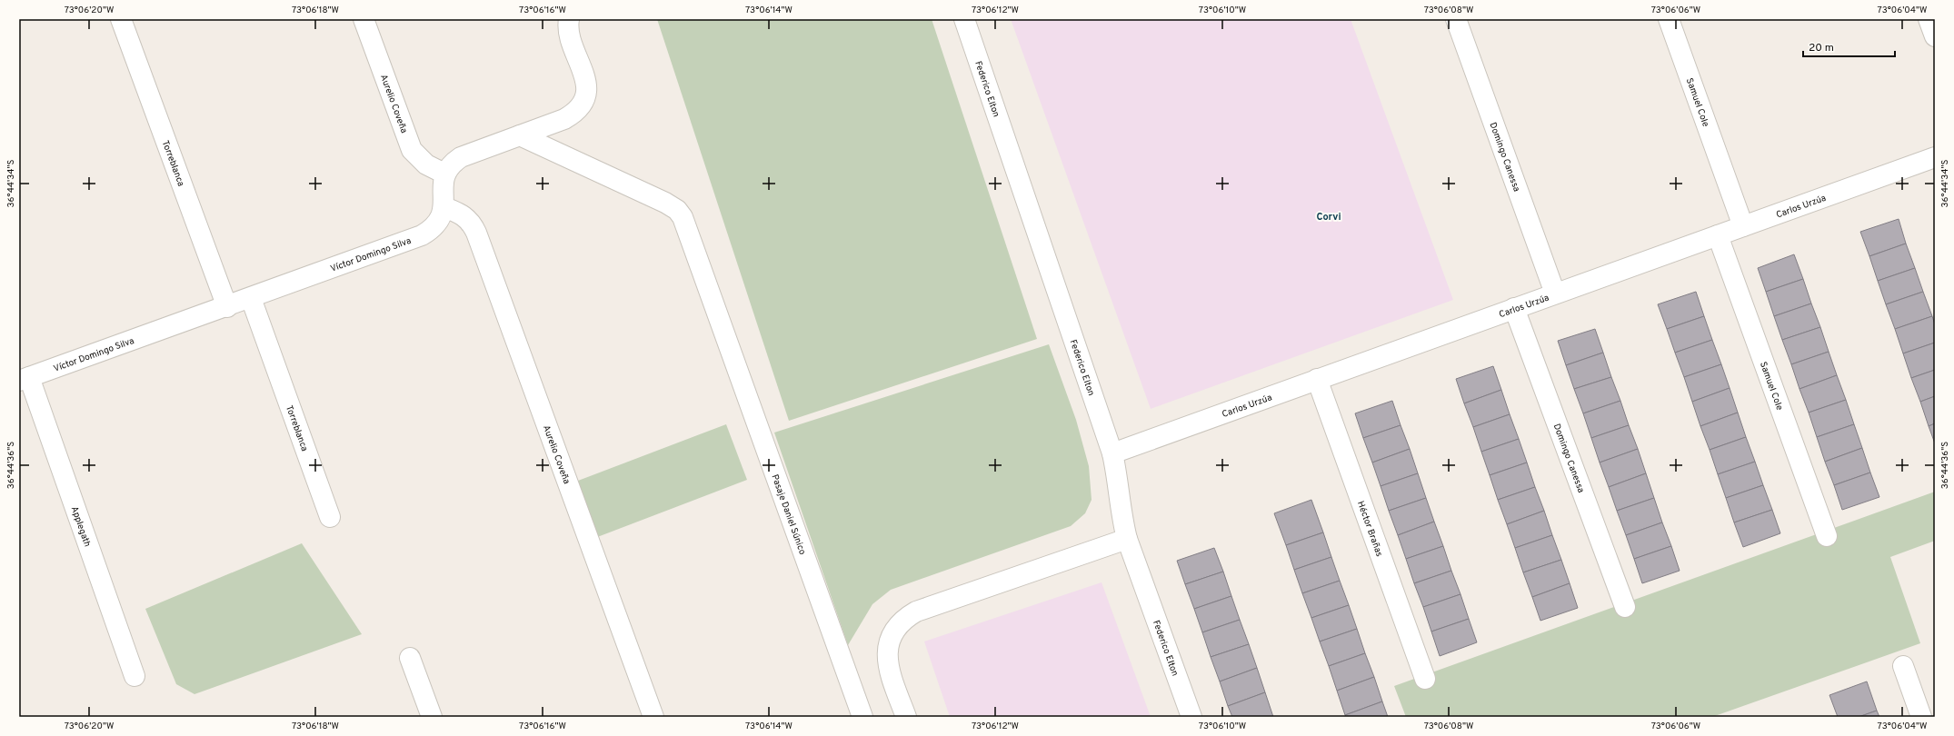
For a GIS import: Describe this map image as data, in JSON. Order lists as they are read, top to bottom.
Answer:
{
  "streets": {
    "street": [
      "Federico Elton",
      "Samuel Cole",
      "Aurelio Coveña",
      "Domingo Canessa",
      "Torreblanca",
      "Carlos Urzúa",
      "Víctor Domingo Silva",
      "Pasaje Daniel Súnico",
      "Applegath",
      "Héctor Brañas"
    ]
  },
  "crossings": [
    ["Federico Elton", "Carlos Urzúa"],
    ["Samuel Cole", "Carlos Urzúa"],
    ["Aurelio Coveña", "Víctor Domingo Silva"],
    ["Domingo Canessa", "Carlos Urzúa"],
    ["Torreblanca", "Víctor Domingo Silva"],
    ["Carlos Urzúa", "Héctor Brañas"],
    ["Víctor Domingo Silva", "Applegath"]
  ],
  "districts": ["Corvi"],
  "scale_bar": "20 m",
  "coordinates": [
    "73°06'20\"W",
    "73°06'18\"W",
    "73°06'16\"W",
    "73°06'14\"W",
    "73°06'12\"W",
    "73°06'10\"W",
    "73°06'08\"W",
    "73°06'06\"W",
    "73°06'04\"W",
    "36°44'34\"S",
    "36°44'36\"S"
  ]
}
